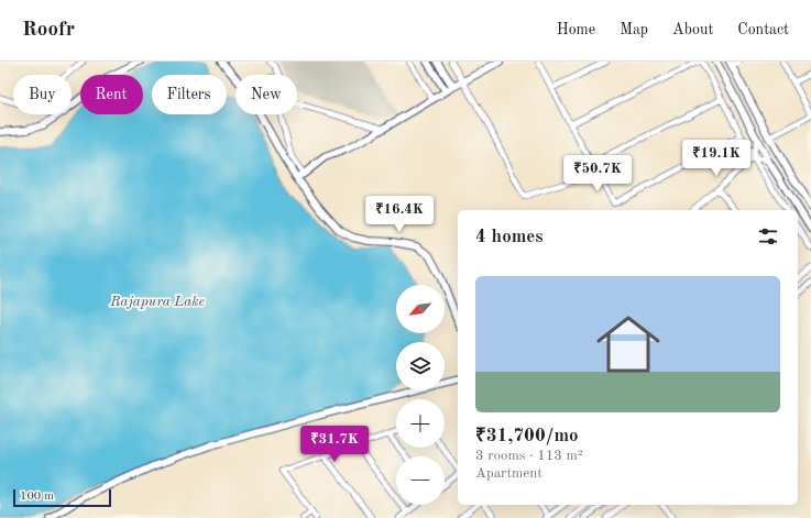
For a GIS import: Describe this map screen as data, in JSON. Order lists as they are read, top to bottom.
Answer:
{
  "water": ["Rajapura Lake"],
  "scale_bar": "100 m",
  "north": "bottom left",
  "page": {
    "header": "Roofr",
    "nav": [
      "Home",
      "Map",
      "About",
      "Contact"
    ],
    "chip": [
      "Buy",
      "Rent",
      "Filters",
      "New"
    ],
    "price": [
      "₹19.1K",
      "₹50.7K",
      "₹16.4K",
      "₹31.7K"
    ],
    "heading": "4 homes",
    "list": [
      {
        "name": "₹31,700/mo",
        "note": "3 rooms · 113 m² · Apartment"
      }
    ],
    "map_buttons": ["+", "−"],
    "scale": "100 m"
  }
}
